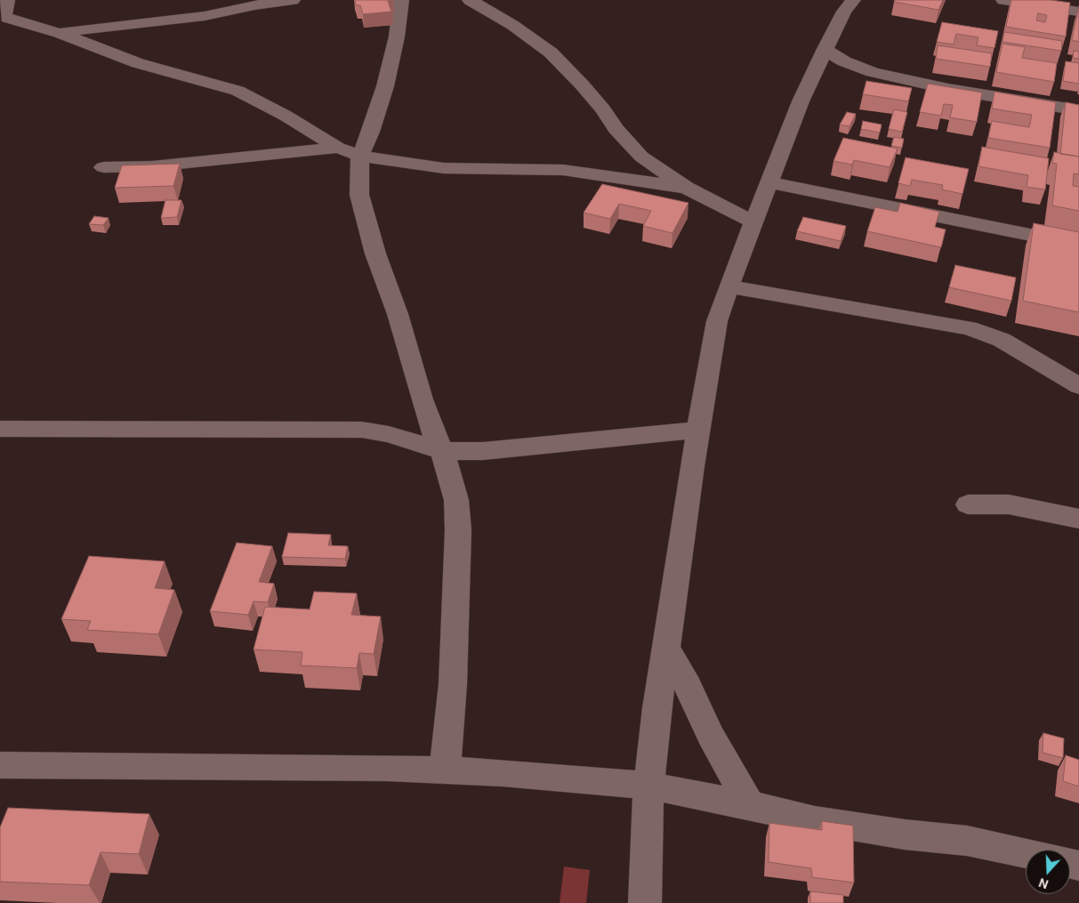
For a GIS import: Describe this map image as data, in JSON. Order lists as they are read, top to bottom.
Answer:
{
  "north": "bottom"
}
